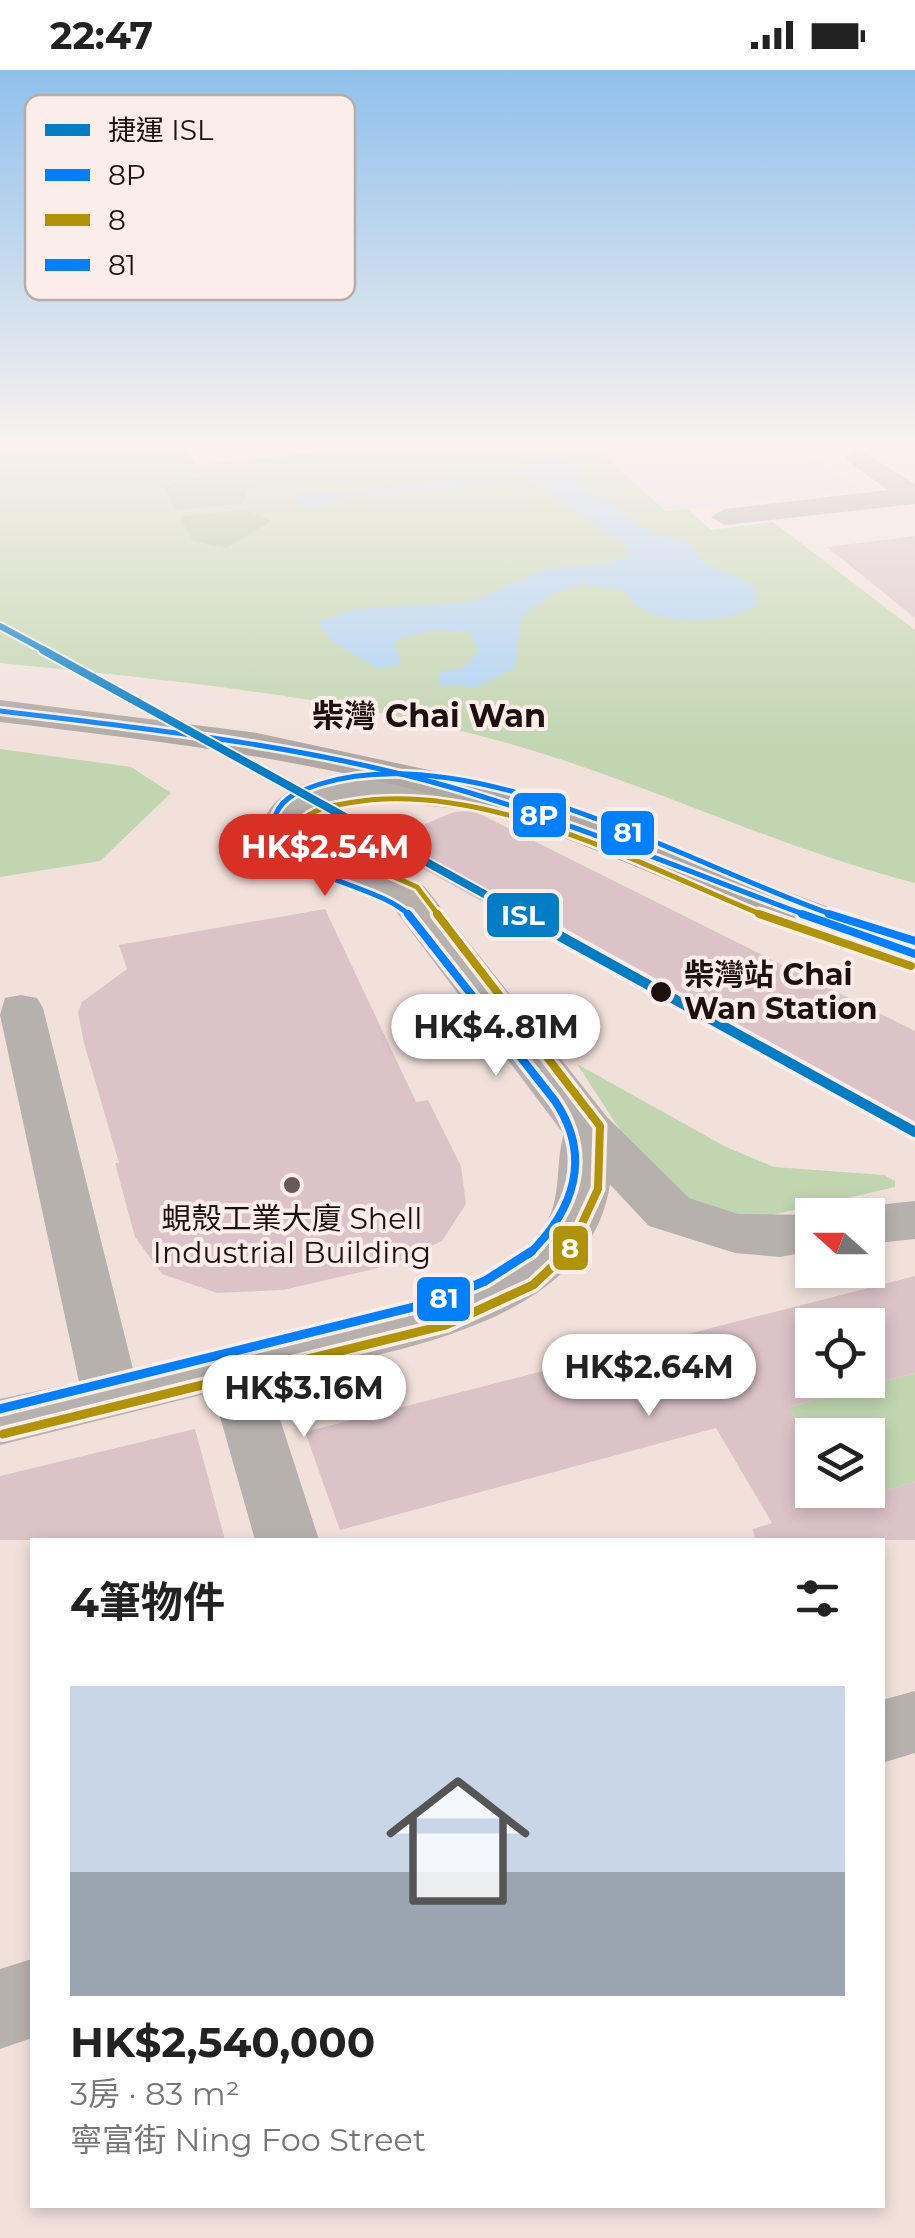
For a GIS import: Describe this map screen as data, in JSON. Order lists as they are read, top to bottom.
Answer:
{
  "districts": ["柴灣 Chai Wan"],
  "places": ["柴灣站 Chai Wan Station", "蜆殼工業大廈 Shell Industrial Building"],
  "lines": [
    "metro line ISL",
    "transit line 8P",
    "transit line 81",
    "transit line 8"
  ],
  "legend": [
    "捷運 ISL",
    "8P",
    "8",
    "81"
  ],
  "north": "left",
  "page": {
    "status": "22:47",
    "price": [
      "HK$2.54M",
      "HK$4.81M",
      "HK$2.64M",
      "HK$3.16M"
    ],
    "heading": "4筆物件",
    "list": [
      {
        "name": "HK$2,540,000",
        "note": "3房 · 83 m² · 寧富街 Ning Foo Street"
      }
    ]
  }
}
